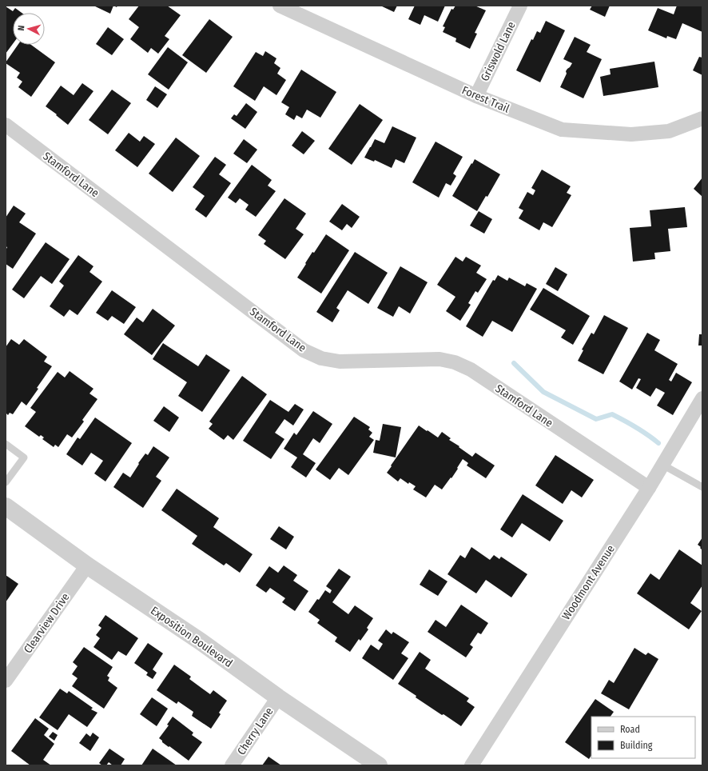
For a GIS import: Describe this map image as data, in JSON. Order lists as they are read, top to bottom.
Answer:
{
  "streets": {
    "street": [
      "Griswold Lane",
      "Forest Trail",
      "Stamford Lane",
      "Woodmont Avenue",
      "Clearview Drive",
      "Exposition Boulevard",
      "Cherry Lane"
    ]
  },
  "crossings": [
    ["Griswold Lane", "Forest Trail"],
    ["Stamford Lane", "Woodmont Avenue"],
    ["Clearview Drive", "Exposition Boulevard"],
    ["Exposition Boulevard", "Cherry Lane"]
  ],
  "legend": ["Road", "Building"],
  "north": "left"
}
